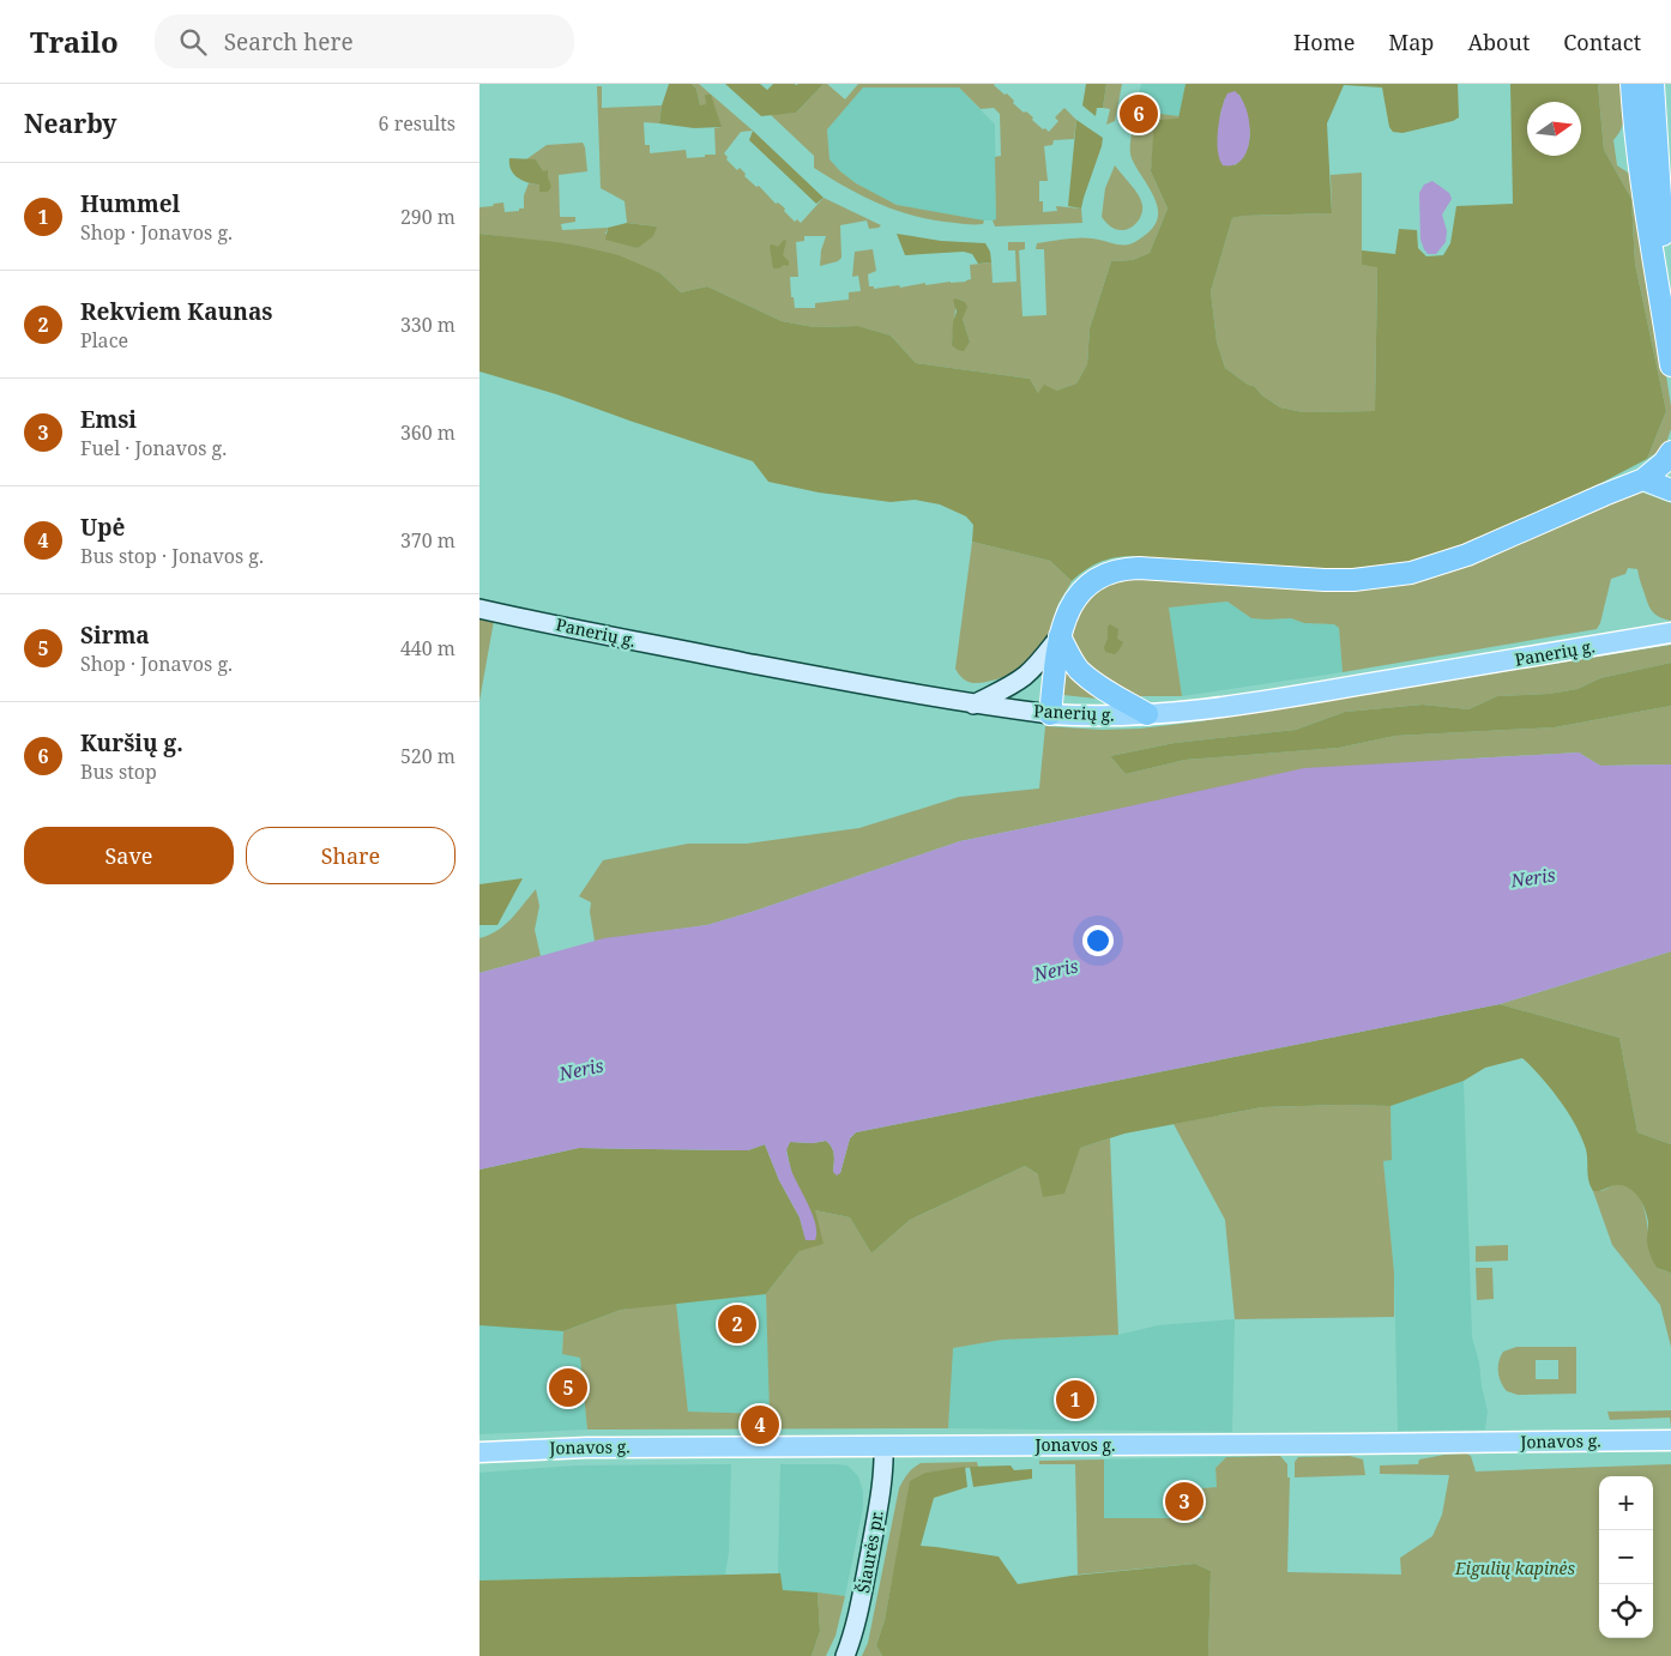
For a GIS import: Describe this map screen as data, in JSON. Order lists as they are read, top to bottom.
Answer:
{
  "streets": {
    "main road": ["Panerių g.", "Jonavos g.", "Šiaurės pr."]
  },
  "crossings": [
    ["Jonavos g.", "Šiaurės pr."]
  ],
  "water": ["Neris"],
  "parks": ["Eigulių kapinės"],
  "north": "right",
  "page": {
    "header": "Trailo",
    "search": "Search here",
    "nav": [
      "Home",
      "Map",
      "About",
      "Contact"
    ],
    "heading": ["Nearby", "6 results"],
    "pins": [
      "6",
      "2",
      "5",
      "1",
      "4",
      "3"
    ],
    "list": [
      {
        "mark": "1",
        "name": "Hummel",
        "note": "Shop · Jonavos g.",
        "value": "290 m"
      },
      {
        "mark": "2",
        "name": "Rekviem Kaunas",
        "note": "Place",
        "value": "330 m"
      },
      {
        "mark": "3",
        "name": "Emsi",
        "note": "Fuel · Jonavos g.",
        "value": "360 m"
      },
      {
        "mark": "4",
        "name": "Upė",
        "note": "Bus stop · Jonavos g.",
        "value": "370 m"
      },
      {
        "mark": "5",
        "name": "Sirma",
        "note": "Shop · Jonavos g.",
        "value": "440 m"
      },
      {
        "mark": "6",
        "name": "Kuršių g.",
        "note": "Bus stop",
        "value": "520 m"
      }
    ],
    "buttons": ["Save", "Share"],
    "map_buttons": ["+", "−"]
  }
}
